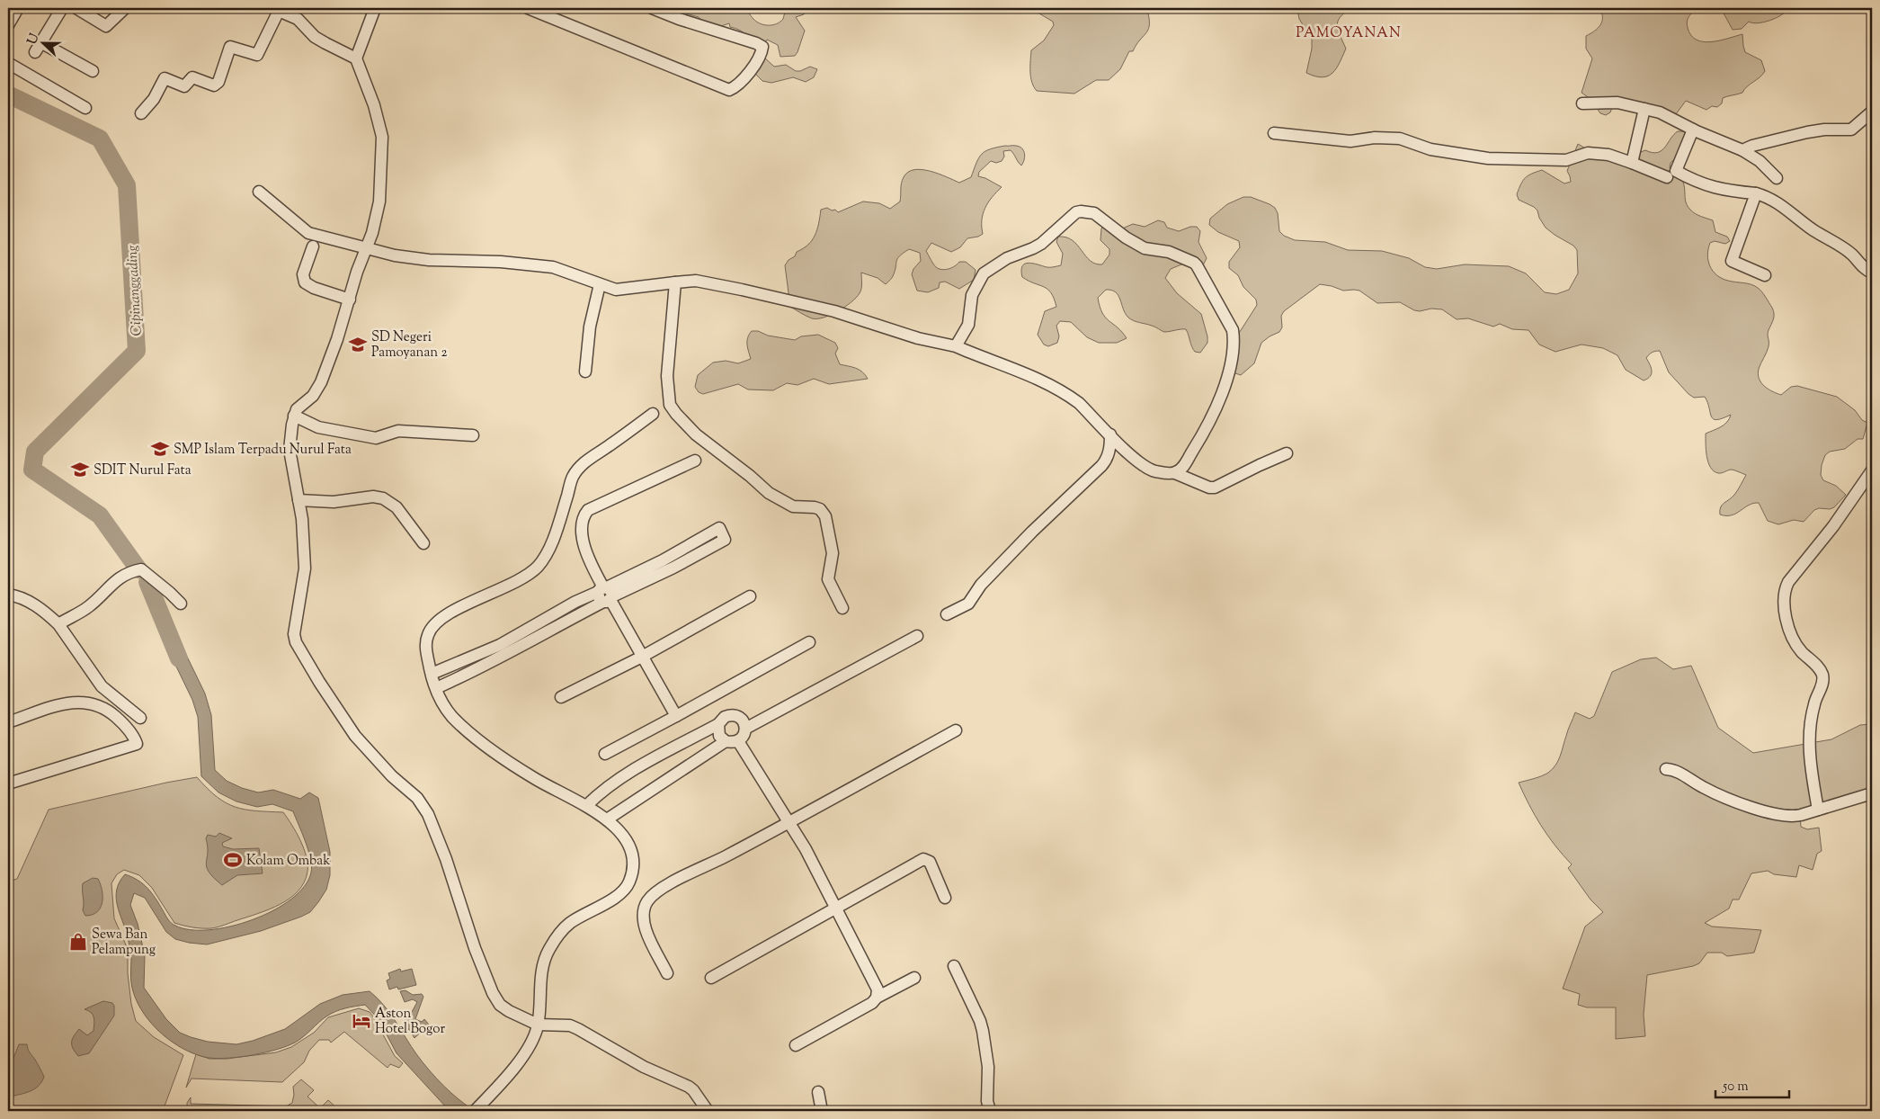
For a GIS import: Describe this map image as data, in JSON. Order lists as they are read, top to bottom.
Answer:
{
  "districts": ["PAMOYANAN"],
  "water": ["Cipinanggading"],
  "places": {
    "school or university": ["SD Negeri Pamoyanan 2", "SMP Islam Terpadu Nurul Fata", "SDIT Nurul Fata"],
    "sports": ["Kolam Ombak"],
    "shop": ["Sewa Ban Pelampung"],
    "hotel": ["Aston Hotel Bogor"]
  },
  "scale_bar": "50 m",
  "north": "left"
}
